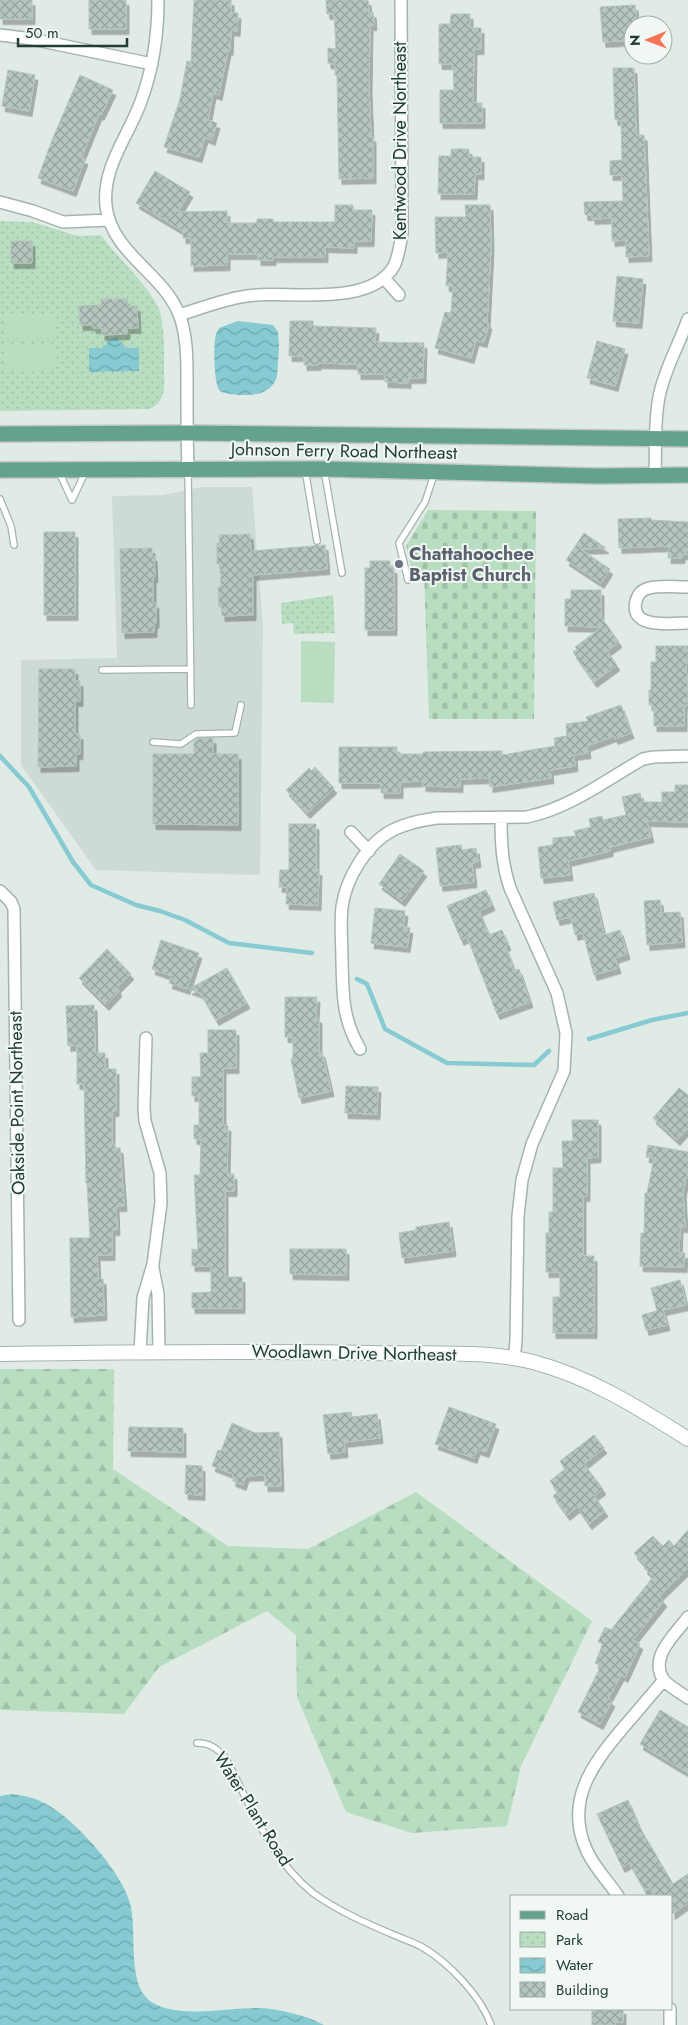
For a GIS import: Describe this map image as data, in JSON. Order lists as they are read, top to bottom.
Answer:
{
  "streets": {
    "main road": ["Johnson Ferry Road Northeast"],
    "street": ["Kentwood Drive Northeast", "Oakside Point Northeast", "Woodlawn Drive Northeast"],
    "lane": ["Water Plant Road"]
  },
  "places": ["Chattahoochee Baptist Church"],
  "legend": [
    "Road",
    "Park",
    "Water",
    "Building"
  ],
  "scale_bar": "50 m",
  "north": "left"
}
